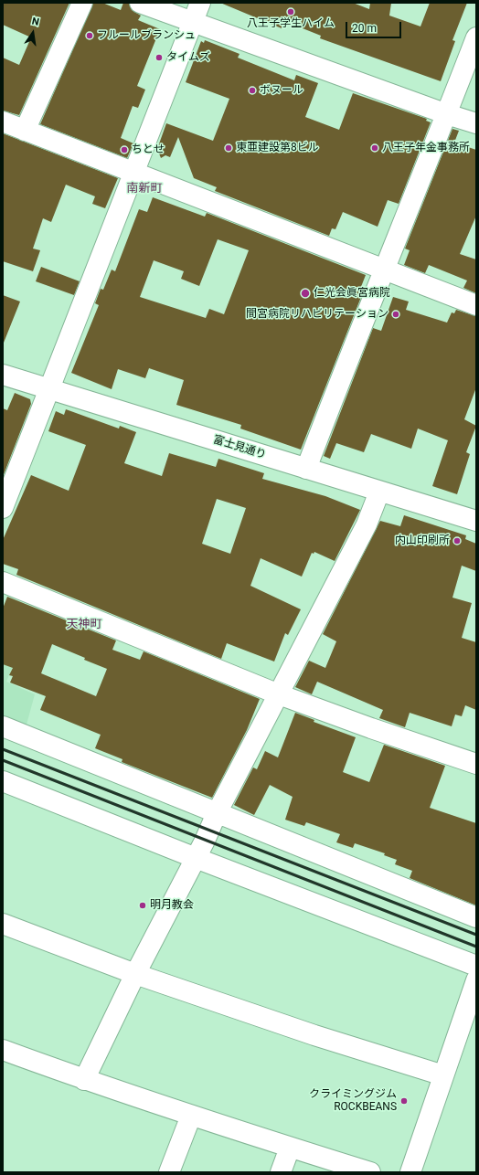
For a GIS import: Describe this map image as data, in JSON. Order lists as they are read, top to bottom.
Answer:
{
  "streets": {
    "street": ["富士見通り"]
  },
  "districts": ["南新町", "天神町"],
  "places": [
    "八王子学生ハイム",
    "フルールブランシュ",
    "タイムズ",
    "ボヌール",
    "東亜建設第8ビル",
    "八王子年金事務所",
    "ちとせ",
    "仁光会眞宮病院",
    "間宮病院リハビリテーション",
    "内山印刷所",
    "明月教会",
    "クライミングジム ROCKBEANS"
  ],
  "scale_bar": "20 m",
  "north": "top"
}
